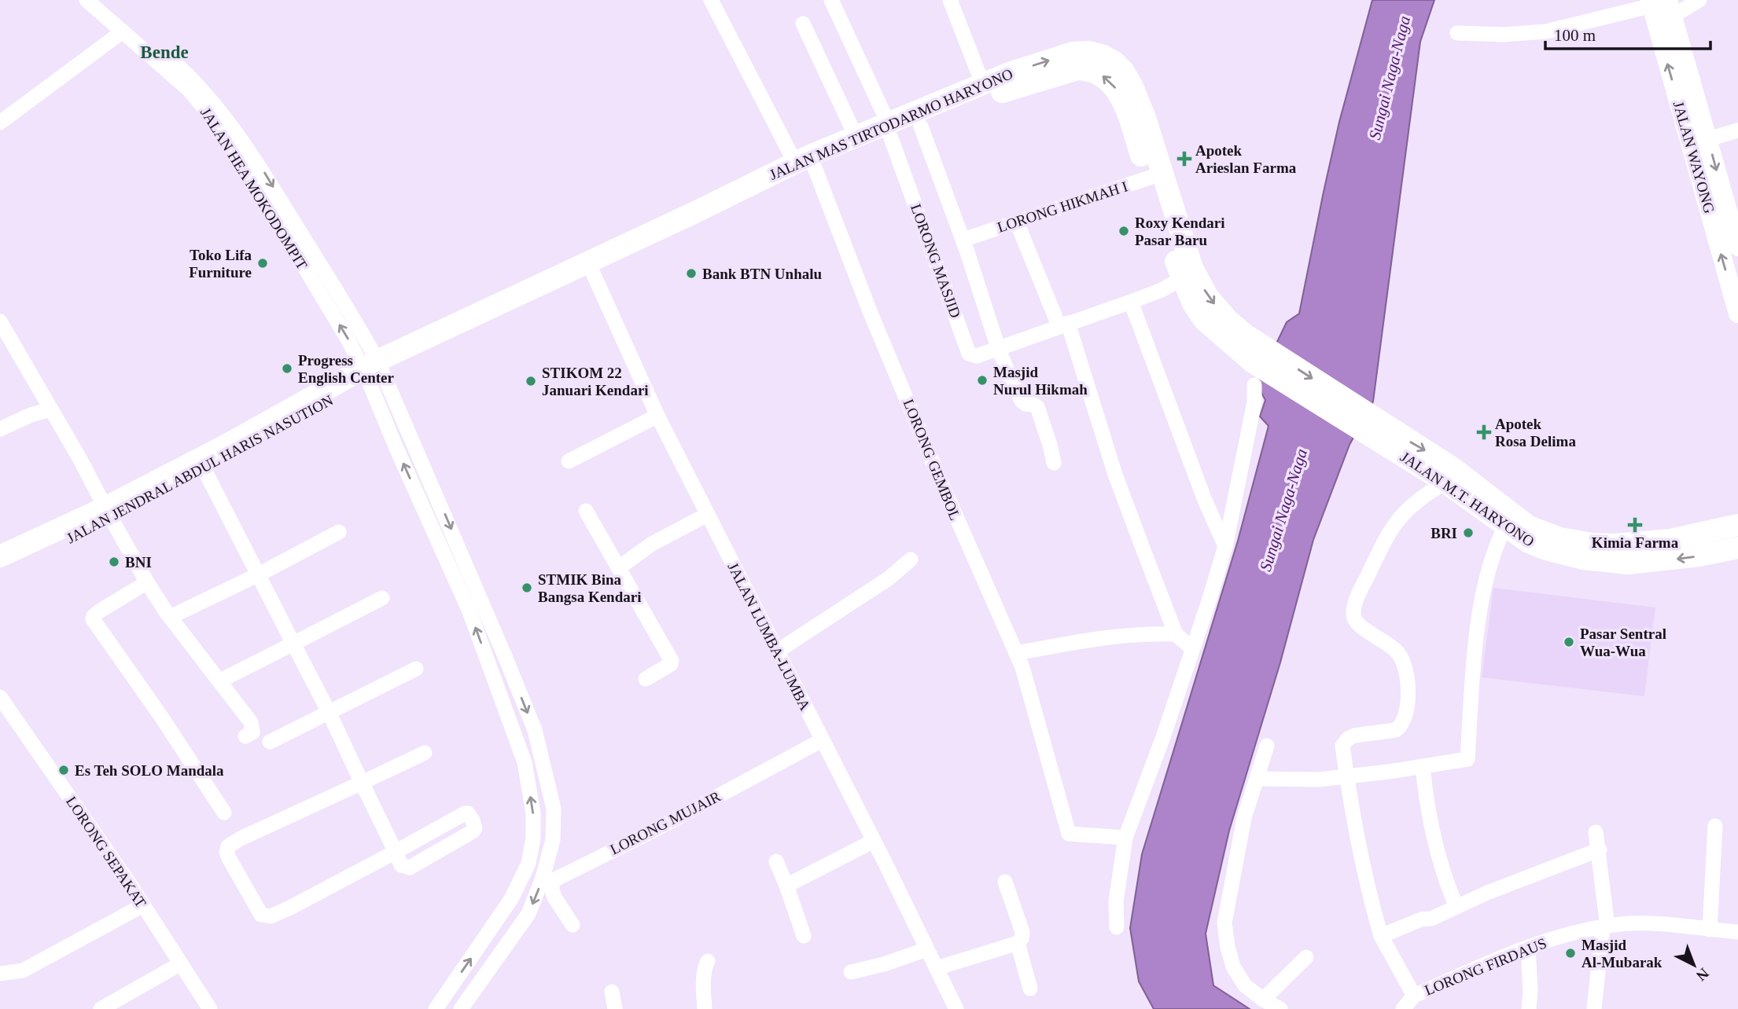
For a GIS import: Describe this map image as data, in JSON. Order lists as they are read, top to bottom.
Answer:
{
  "streets": {
    "highway": ["JALAN MAS TIRTODARMO HARYONO", "JALAN JENDRAL ABDUL HARIS NASUTION", "JALAN M.T. HARYONO"],
    "main road": ["JALAN WAYONG"],
    "street": [
      "JALAN HEA MOKODOMPIT",
      "LORONG HIKMAH I",
      "LORONG MASJID",
      "LORONG GEMBOL",
      "JALAN LUMBA-LUMBA",
      "LORONG MUJAIR",
      "LORONG SEPAKAT",
      "LORONG FIRDAUS"
    ]
  },
  "crossings": [
    ["JALAN MAS TIRTODARMO HARYONO", "JALAN HEA MOKODOMPIT"],
    ["JALAN MAS TIRTODARMO HARYONO", "LORONG HIKMAH I"],
    ["JALAN MAS TIRTODARMO HARYONO", "LORONG MASJID"],
    ["JALAN MAS TIRTODARMO HARYONO", "LORONG GEMBOL"],
    ["JALAN MAS TIRTODARMO HARYONO", "JALAN JENDRAL ABDUL HARIS NASUTION"],
    ["JALAN MAS TIRTODARMO HARYONO", "JALAN M.T. HARYONO"],
    ["JALAN MAS TIRTODARMO HARYONO", "JALAN LUMBA-LUMBA"],
    ["JALAN HEA MOKODOMPIT", "JALAN JENDRAL ABDUL HARIS NASUTION"],
    ["JALAN LUMBA-LUMBA", "LORONG MUJAIR"]
  ],
  "districts": ["Bende"],
  "water": ["Sungai Naga-Naga"],
  "places": {
    "health": ["Apotek Arieslan Farma", "Apotek Rosa Delima", "Kimia Farma"],
    "other": [
      "Roxy Kendari Pasar Baru",
      "Toko Lifa Furniture",
      "Bank BTN Unhalu",
      "Progress English Center",
      "Masjid Nurul Hikmah",
      "STIKOM 22 Januari Kendari",
      "BRI",
      "BNI",
      "STMIK Bina Bangsa Kendari",
      "Pasar Sentral Wua-Wua",
      "Es Teh SOLO Mandala",
      "Masjid Al-Mubarak"
    ]
  },
  "scale_bar": "100 m",
  "north": "bottom right"
}
